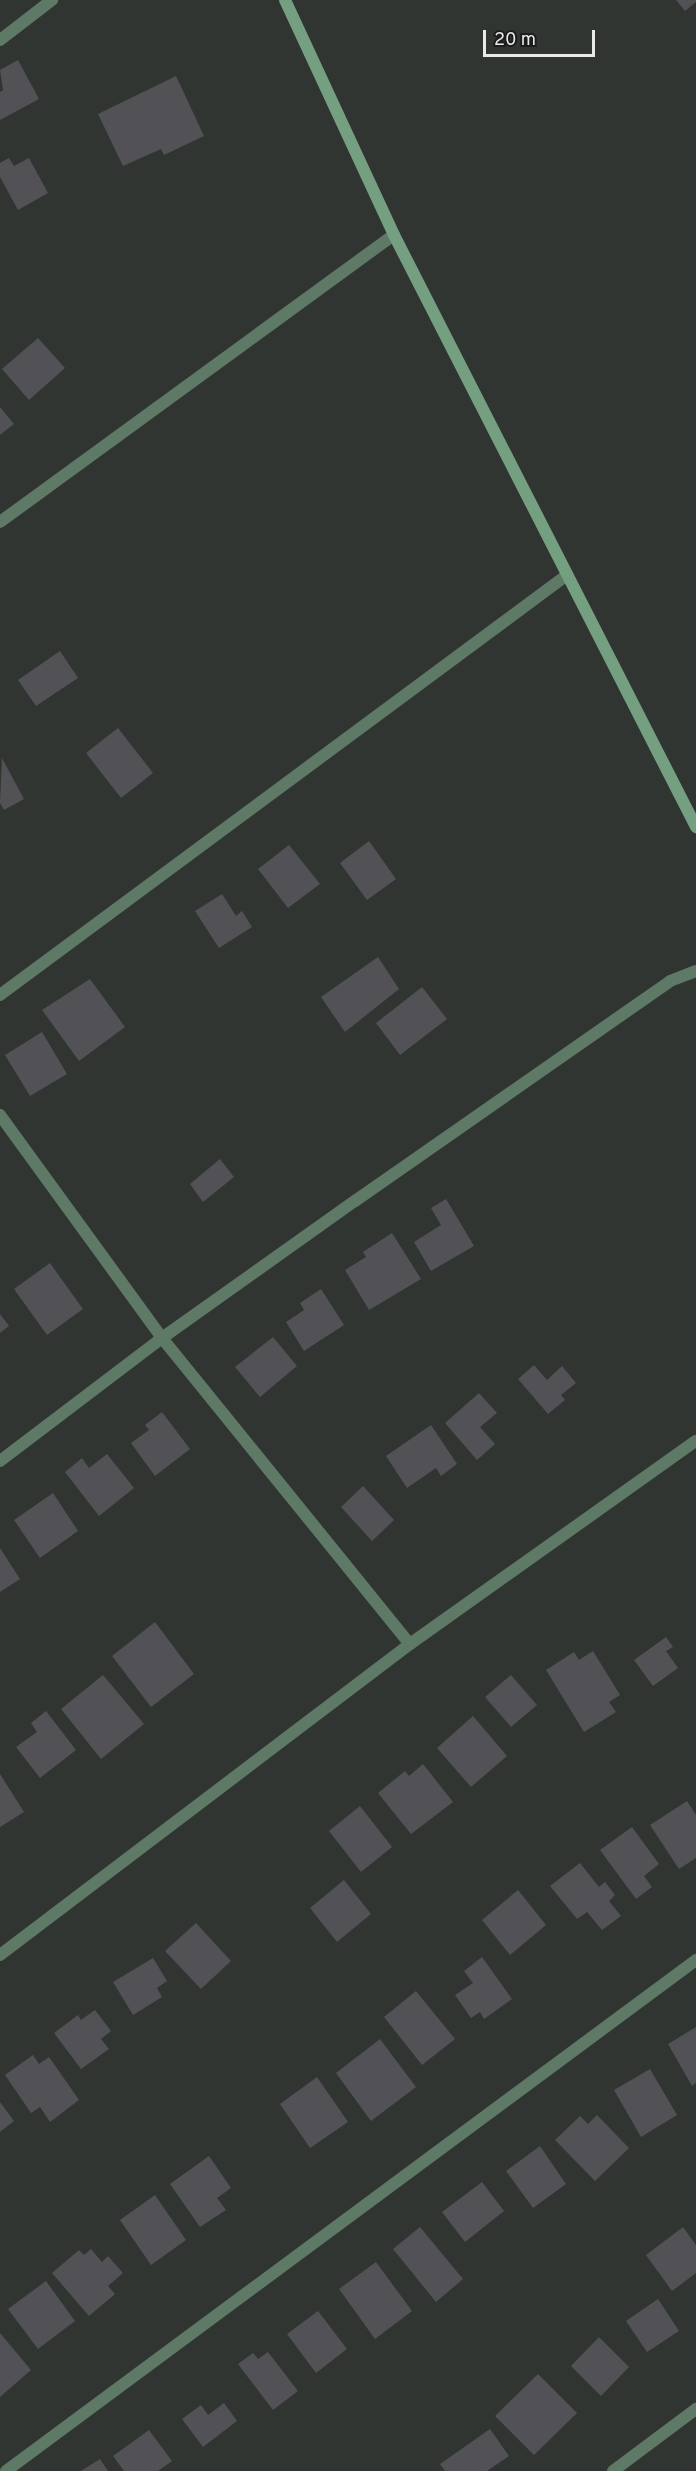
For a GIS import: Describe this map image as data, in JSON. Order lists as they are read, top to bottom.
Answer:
{
  "scale_bar": "20 m"
}
